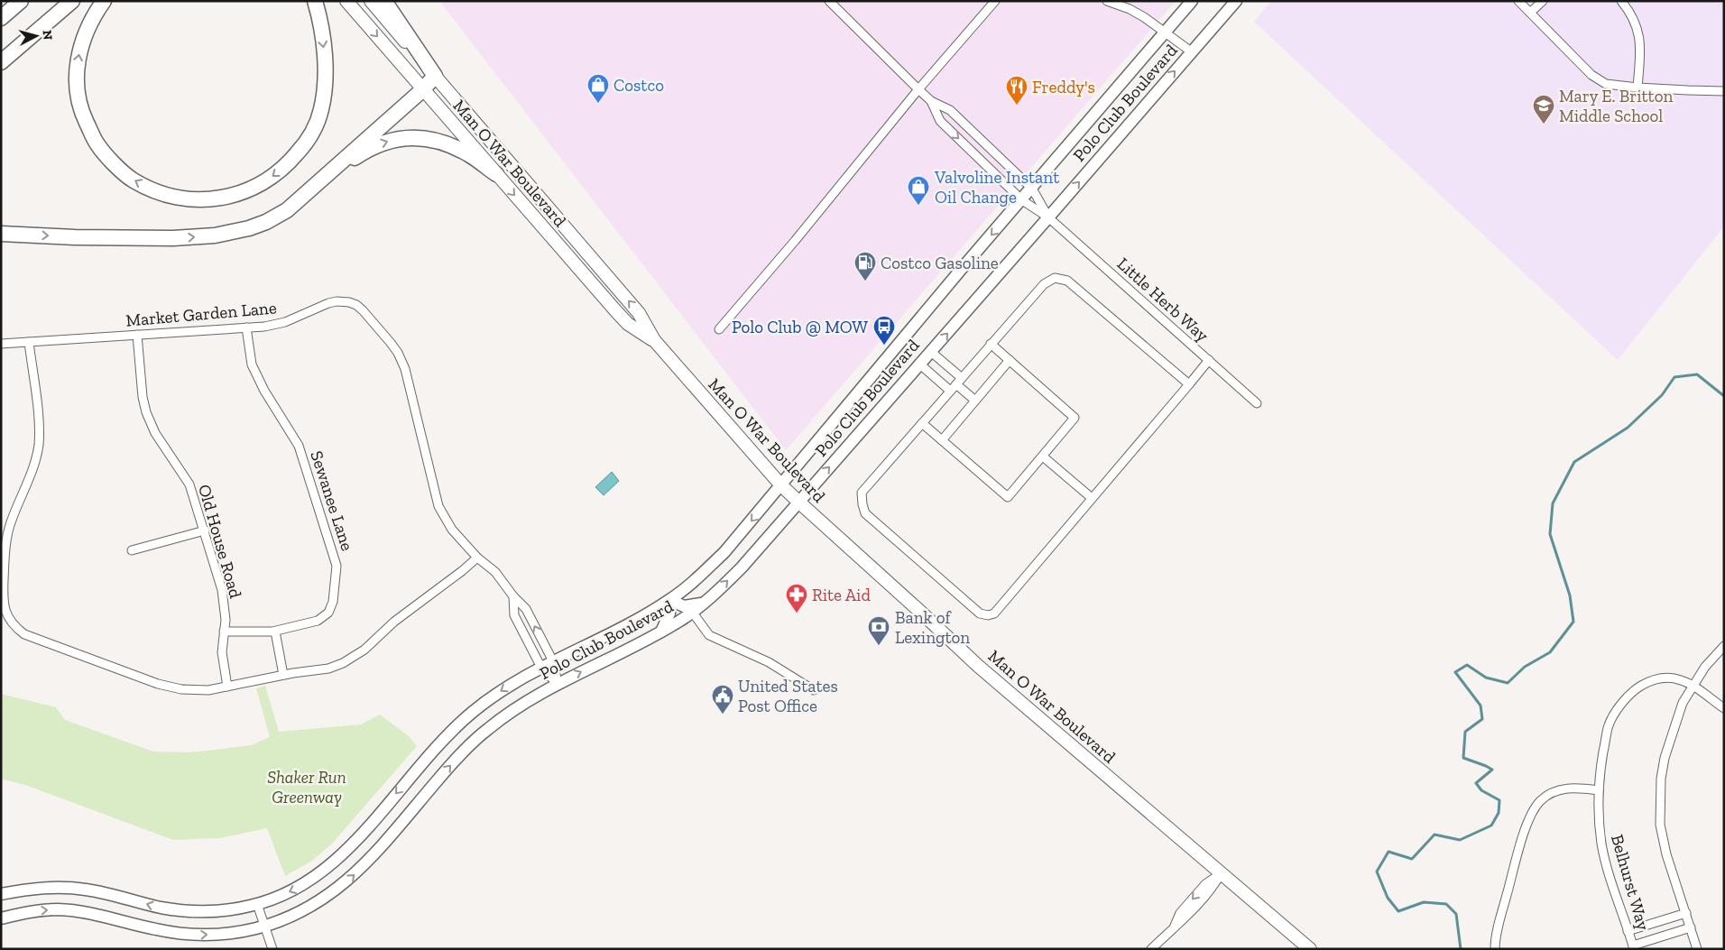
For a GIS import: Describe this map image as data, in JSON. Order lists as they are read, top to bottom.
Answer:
{
  "streets": {
    "main road": ["Man O War Boulevard"],
    "street": [
      "Polo Club Boulevard",
      "Little Herb Way",
      "Market Garden Lane",
      "Sewanee Lane",
      "Old House Road",
      "Belhurst Way"
    ]
  },
  "crossings": [
    ["Polo Club Boulevard", "Man O War Boulevard"],
    ["Polo Club Boulevard", "Little Herb Way"],
    ["Polo Club Boulevard", "Market Garden Lane"],
    ["Market Garden Lane", "Sewanee Lane"],
    ["Market Garden Lane", "Old House Road"],
    ["Sewanee Lane", "Old House Road"]
  ],
  "parks": ["Shaker Run Greenway"],
  "places": {
    "shop": ["Costco", "Valvoline Instant Oil Change"],
    "restaurant": ["Freddy's"],
    "school or university": ["Mary E. Britton Middle School"],
    "fuel station": ["Costco Gasoline"],
    "bus stop": ["Polo Club @ MOW"],
    "pharmacy": ["Rite Aid"],
    "bank": ["Bank of Lexington"],
    "public building": ["United States Post Office"]
  },
  "north": "right"
}
